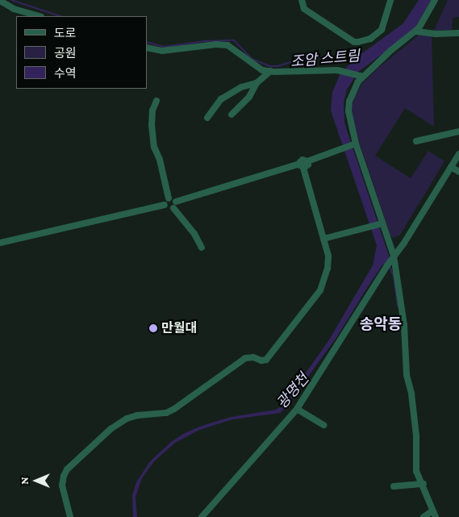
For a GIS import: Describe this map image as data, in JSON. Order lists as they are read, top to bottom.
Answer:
{
  "districts": ["송악동"],
  "water": ["조암 스트림", "광명천"],
  "places": ["만월대"],
  "legend": ["도로", "공원", "수역"],
  "north": "left"
}
